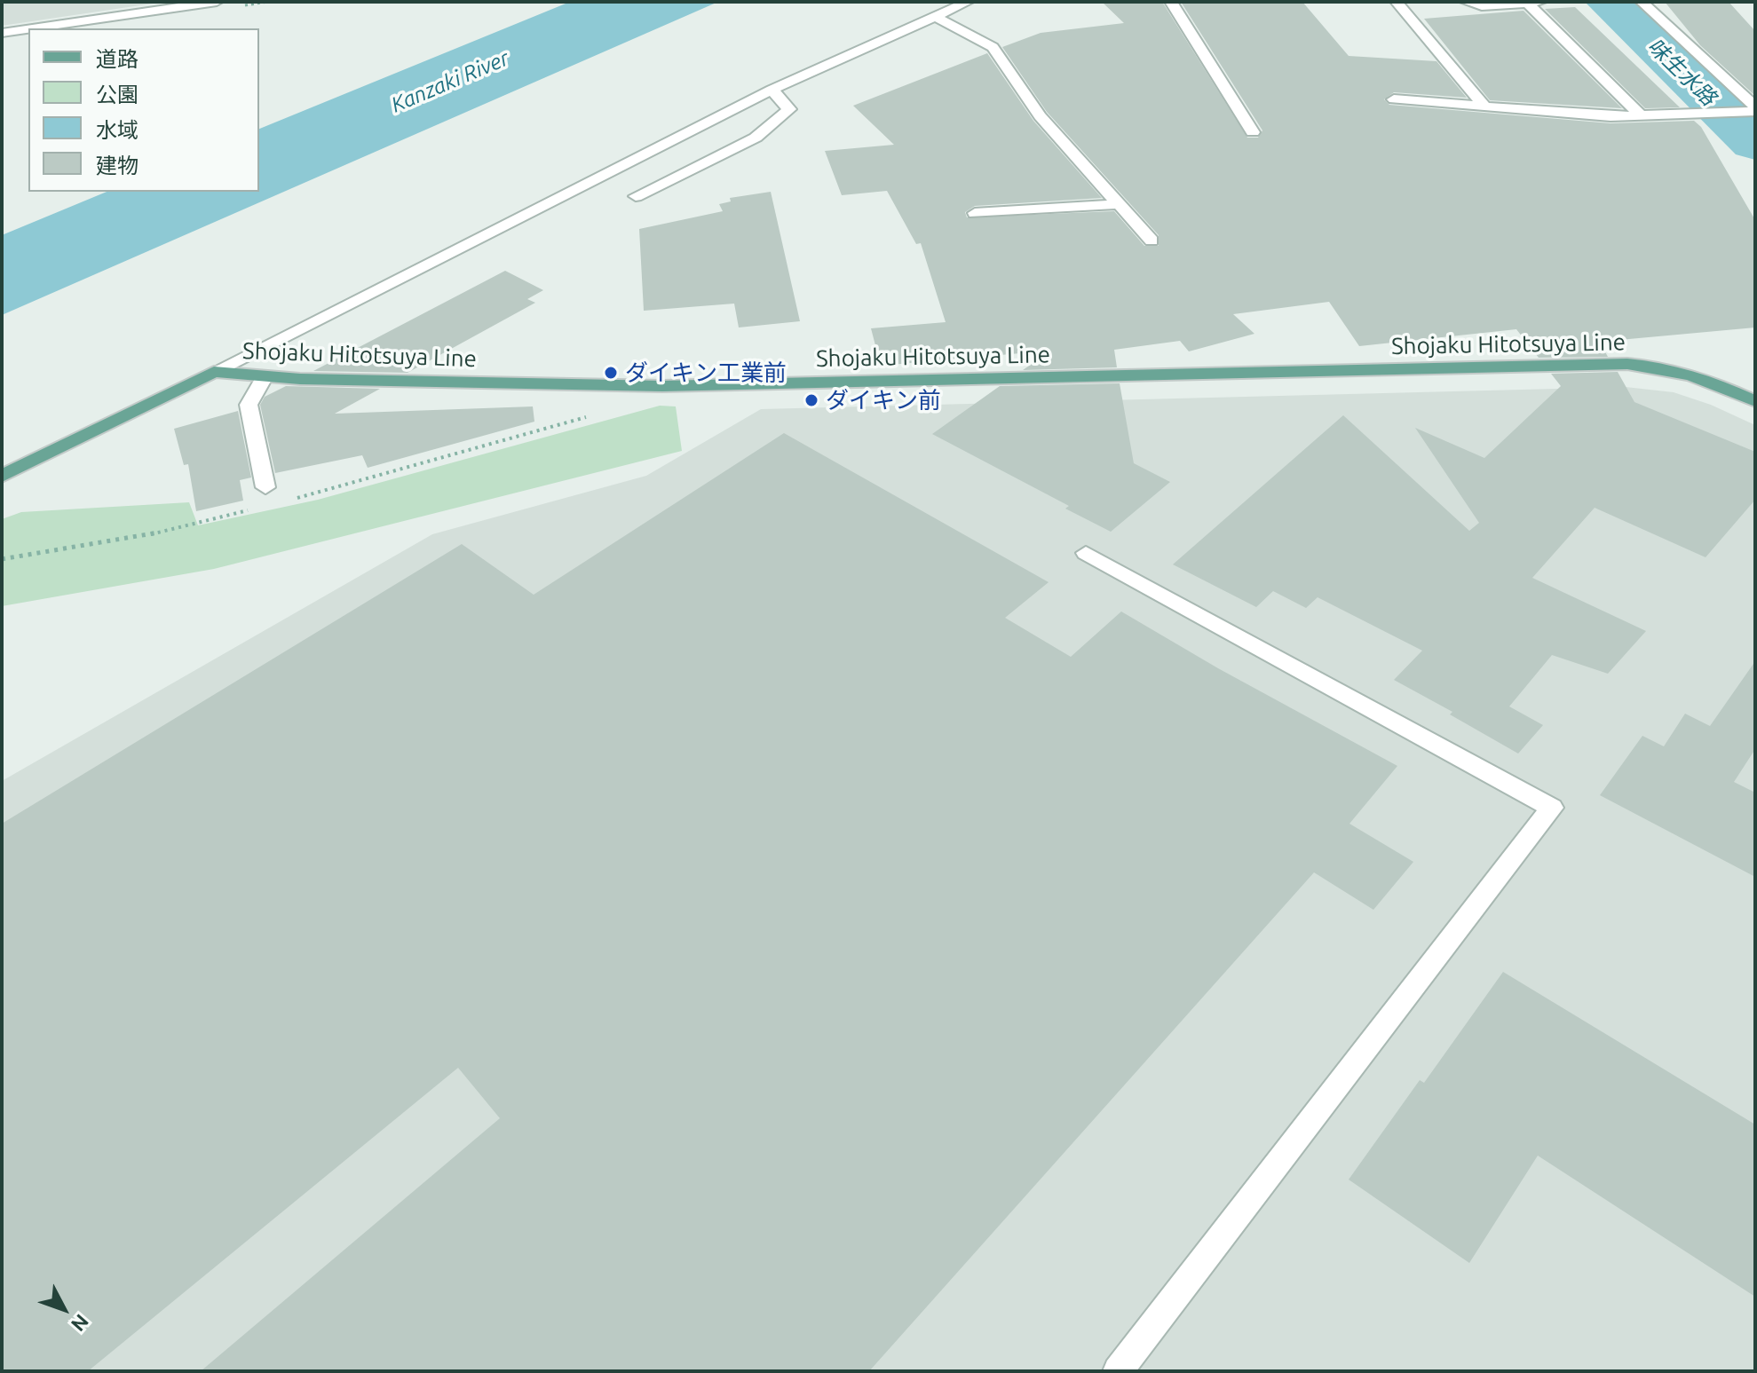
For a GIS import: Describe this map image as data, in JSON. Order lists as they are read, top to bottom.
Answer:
{
  "streets": {
    "main road": ["Shojaku Hitotsuya Line"]
  },
  "water": ["味生水路", "Kanzaki River"],
  "places": ["ダイキン工業前", "ダイキン前"],
  "legend": [
    "道路",
    "公園",
    "水域",
    "建物"
  ],
  "north": "bottom right"
}
